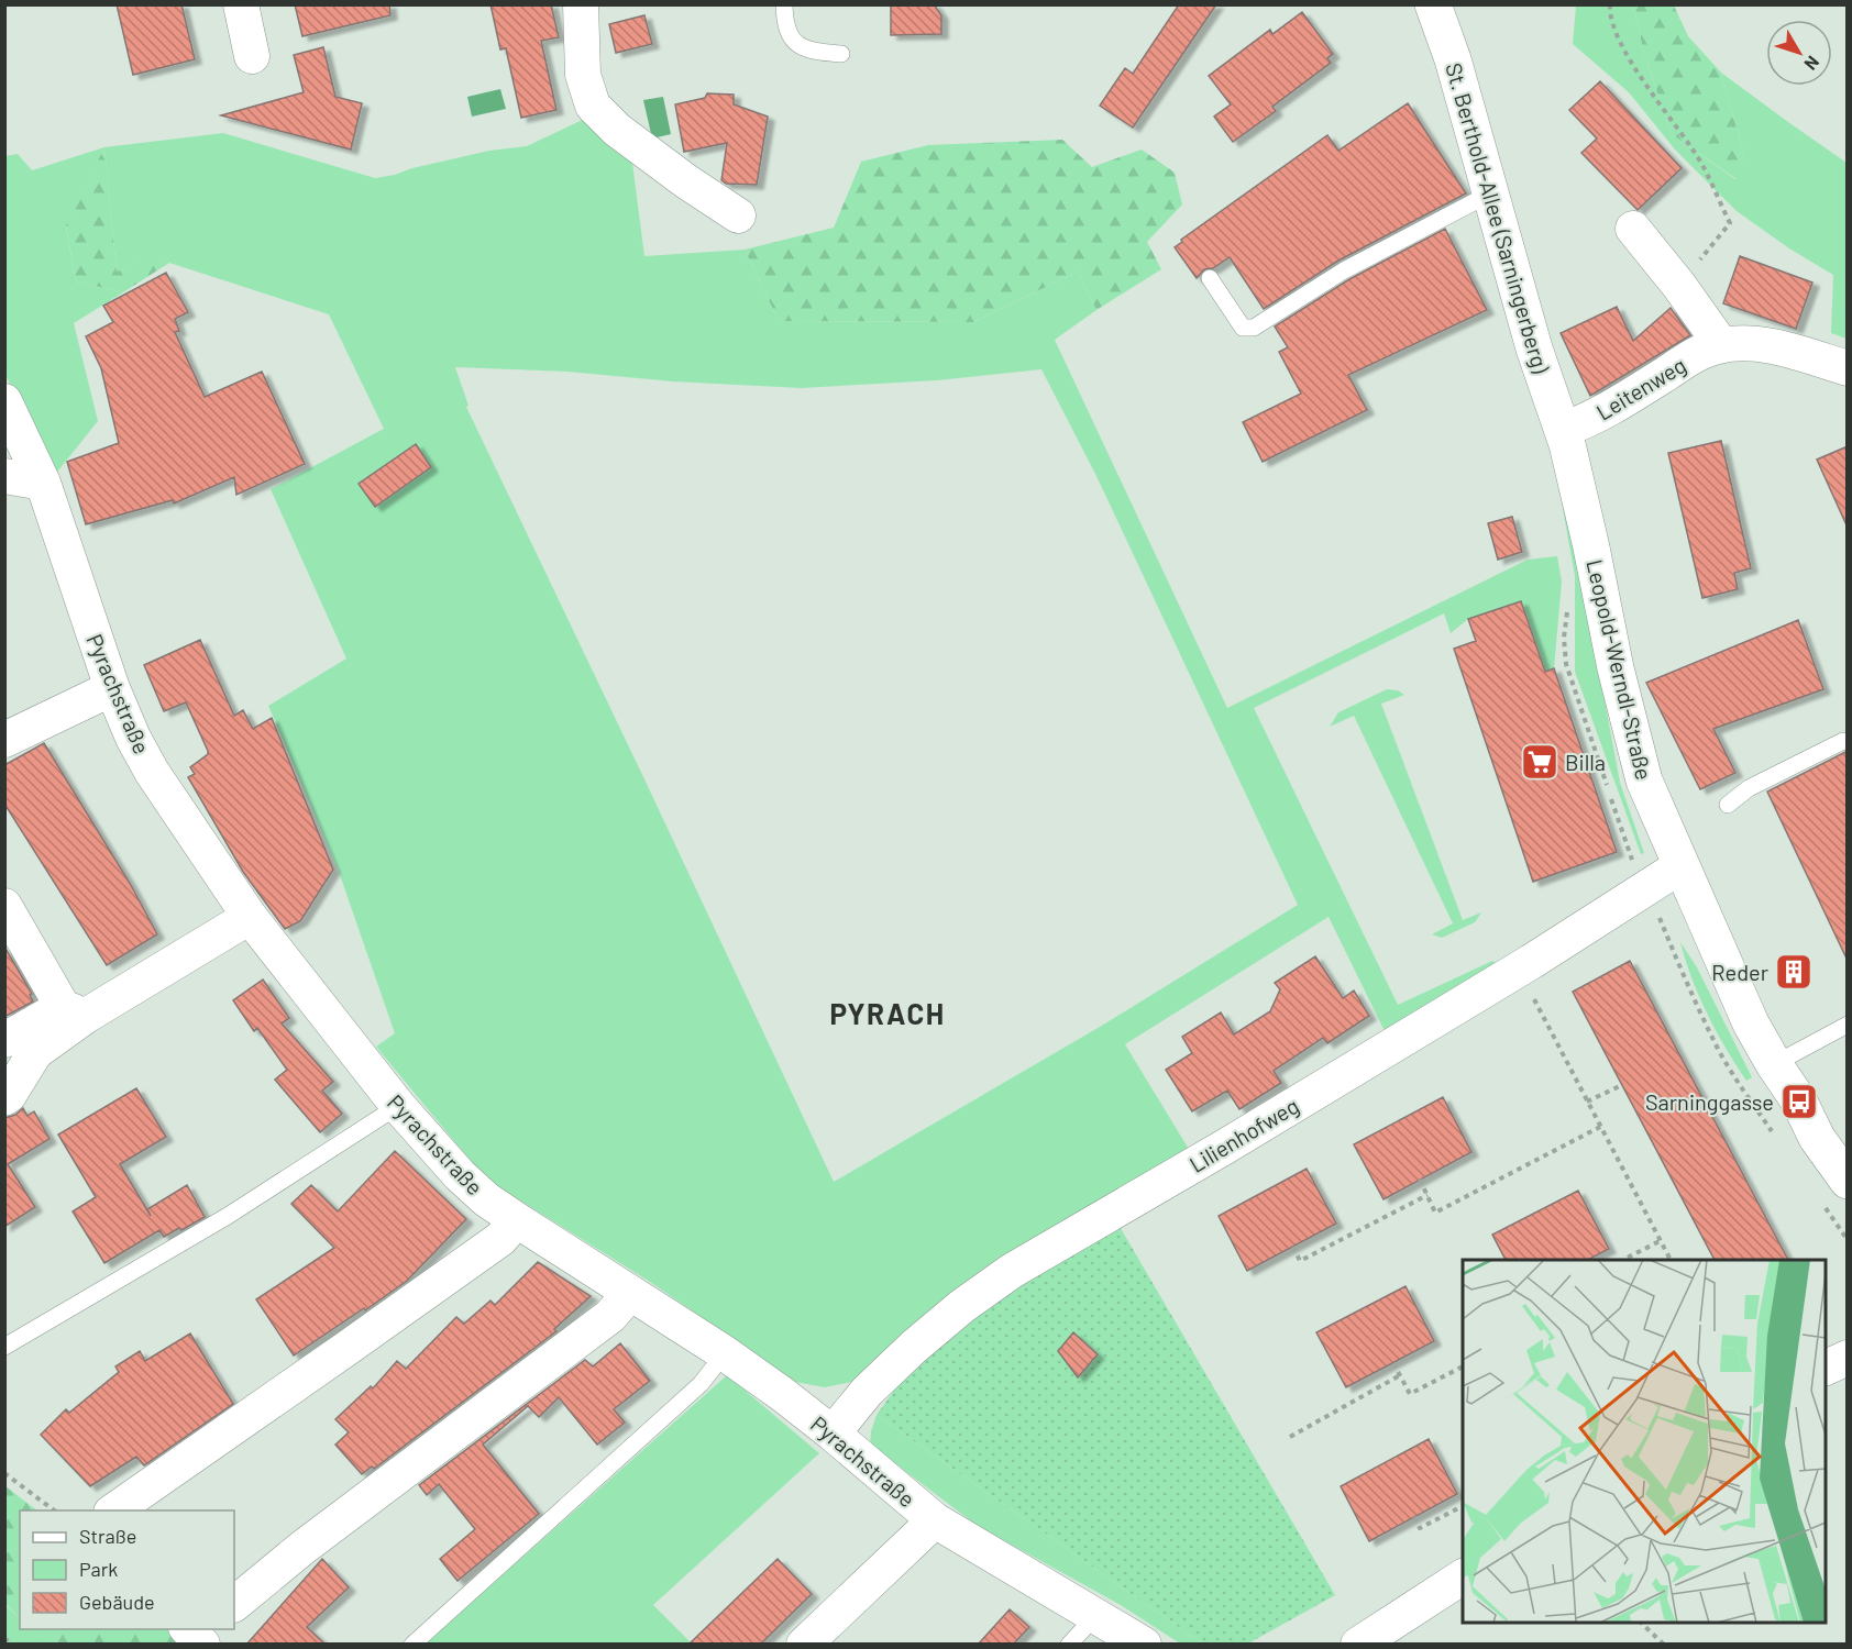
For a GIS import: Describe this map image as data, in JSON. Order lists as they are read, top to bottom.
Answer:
{
  "streets": {
    "street": [
      "St. Berthold-Allee (Sarningerberg)",
      "Leitenweg",
      "Leopold-Werndl-Straße",
      "Pyrachstraße",
      "Lilienhofweg"
    ]
  },
  "crossings": [
    ["St. Berthold-Allee (Sarningerberg)", "Leitenweg"],
    ["St. Berthold-Allee (Sarningerberg)", "Leopold-Werndl-Straße"],
    ["Leitenweg", "Leopold-Werndl-Straße"],
    ["Leopold-Werndl-Straße", "Lilienhofweg"],
    ["Pyrachstraße", "Lilienhofweg"]
  ],
  "districts": ["PYRACH"],
  "places": {
    "supermarket": ["Billa"],
    "building": ["Reder"],
    "bus stop": ["Sarninggasse"]
  },
  "legend": ["Straße", "Park", "Gebäude"],
  "north": "bottom right"
}
